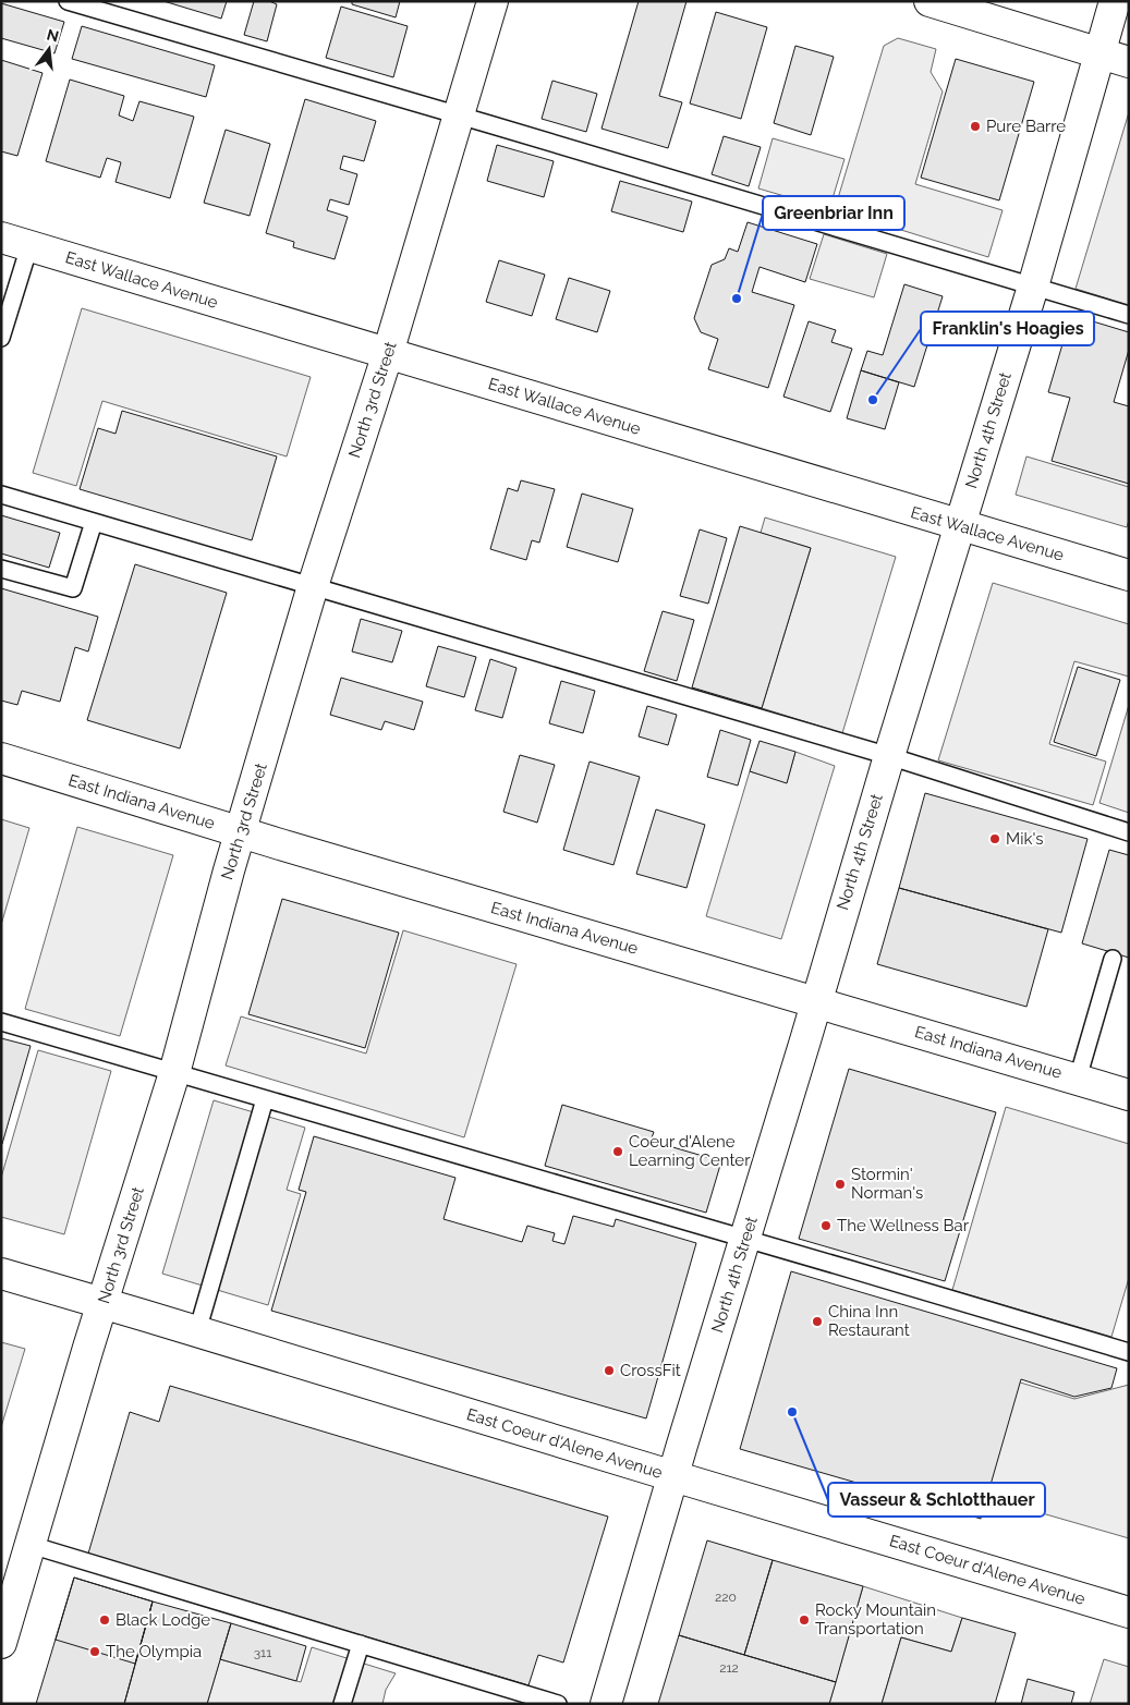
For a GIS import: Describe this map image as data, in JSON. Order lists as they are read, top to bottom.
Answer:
{
  "streets": {
    "street": [
      "East Wallace Avenue",
      "North 3rd Street",
      "North 4th Street",
      "East Indiana Avenue",
      "East Coeur d'Alene Avenue"
    ]
  },
  "crossings": [
    ["East Wallace Avenue", "North 3rd Street"],
    ["East Wallace Avenue", "North 4th Street"],
    ["North 3rd Street", "East Indiana Avenue"],
    ["North 3rd Street", "East Coeur d'Alene Avenue"],
    ["North 4th Street", "East Indiana Avenue"],
    ["North 4th Street", "East Coeur d'Alene Avenue"]
  ],
  "places": [
    "Pure Barre",
    "Greenbriar Inn",
    "Franklin's Hoagies",
    "Mik's",
    "Coeur d'Alene Learning Center",
    "Stormin' Norman's",
    "The Wellness Bar",
    "China Inn Restaurant",
    "CrossFit",
    "Vasseur & Schlotthauer",
    "Black Lodge",
    "Rocky Mountain Transportation",
    "The Olympia"
  ],
  "house_numbers": ["220", "311", "212"],
  "north": "top"
}
